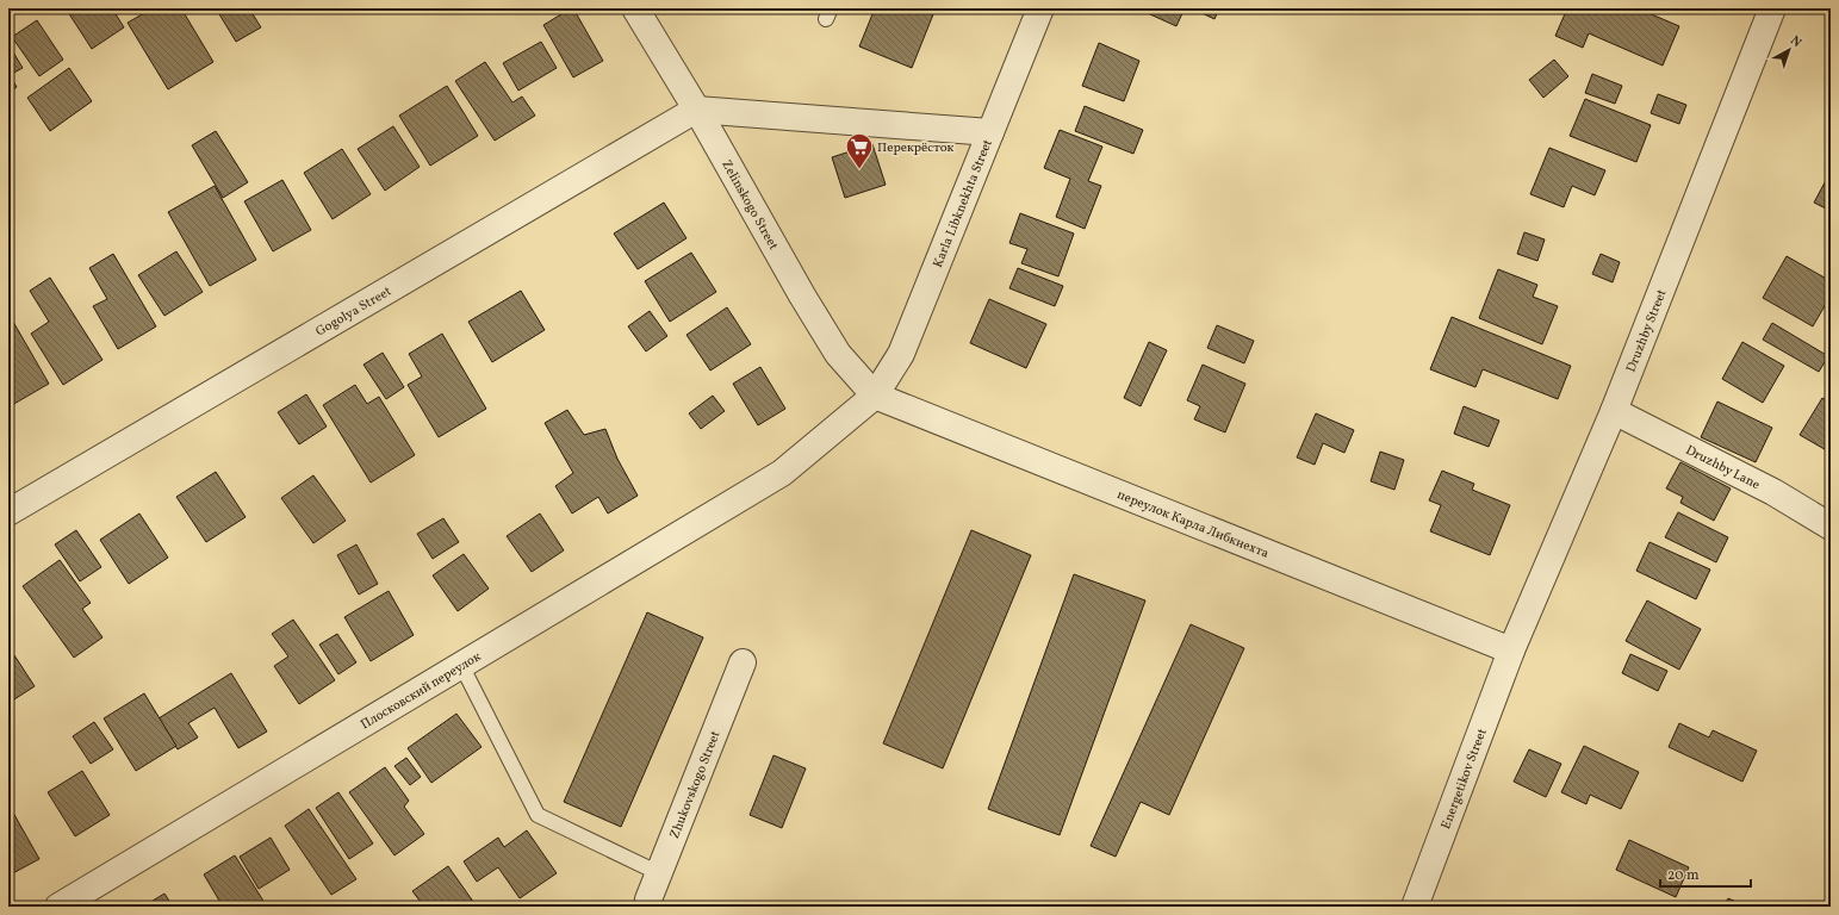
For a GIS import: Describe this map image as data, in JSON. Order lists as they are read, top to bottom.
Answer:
{
  "streets": {
    "street": [
      "Karla Libknekhta Street",
      "Zelinskogo Street",
      "Gogolya Street",
      "Druzhby Street",
      "Druzhby Lane",
      "переулок Карла Либкнехта",
      "Плосковский переулок",
      "Energetikov Street",
      "Zhukovskogo Street"
    ]
  },
  "crossings": [
    ["Karla Libknekhta Street", "Zelinskogo Street"],
    ["Karla Libknekhta Street", "переулок Карла Либкнехта"],
    ["Karla Libknekhta Street", "Плосковский переулок"],
    ["Zelinskogo Street", "Gogolya Street"],
    ["Zelinskogo Street", "переулок Карла Либкнехта"],
    ["Druzhby Street", "Druzhby Lane"],
    ["Druzhby Street", "переулок Карла Либкнехта"],
    ["Druzhby Street", "Energetikov Street"],
    ["переулок Карла Либкнехта", "Energetikov Street"]
  ],
  "places": {
    "supermarket": ["Перекрёсток"]
  },
  "scale_bar": "20 m",
  "north": "top right"
}
